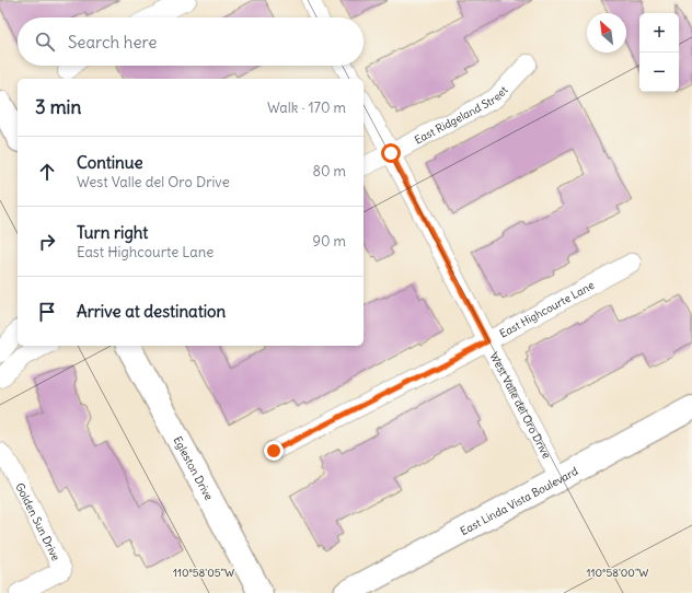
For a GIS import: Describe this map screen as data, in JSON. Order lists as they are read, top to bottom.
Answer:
{
  "streets": {
    "street": [
      "East Ridgeland Street",
      "East Highcourte Lane",
      "West Valle del Oro Drive",
      "Egleston Drive",
      "East Linda Vista Boulevard",
      "Golden Sun Drive"
    ]
  },
  "crossings": [
    ["East Ridgeland Street", "West Valle del Oro Drive"],
    ["East Highcourte Lane", "West Valle del Oro Drive"],
    ["West Valle del Oro Drive", "East Linda Vista Boulevard"]
  ],
  "north": "top left",
  "page": {
    "map_buttons": ["+", "−"],
    "search": "Search here",
    "heading": ["3 min", "Walk · 170 m"],
    "list": [
      ["Continue", "West Valle del Oro Drive", "80 m"],
      ["Turn right", "East Highcourte Lane", "90 m"],
      "Arrive at destination"
    ]
  },
  "coordinates": ["110°58'05\"W", "110°58'00\"W"]
}
